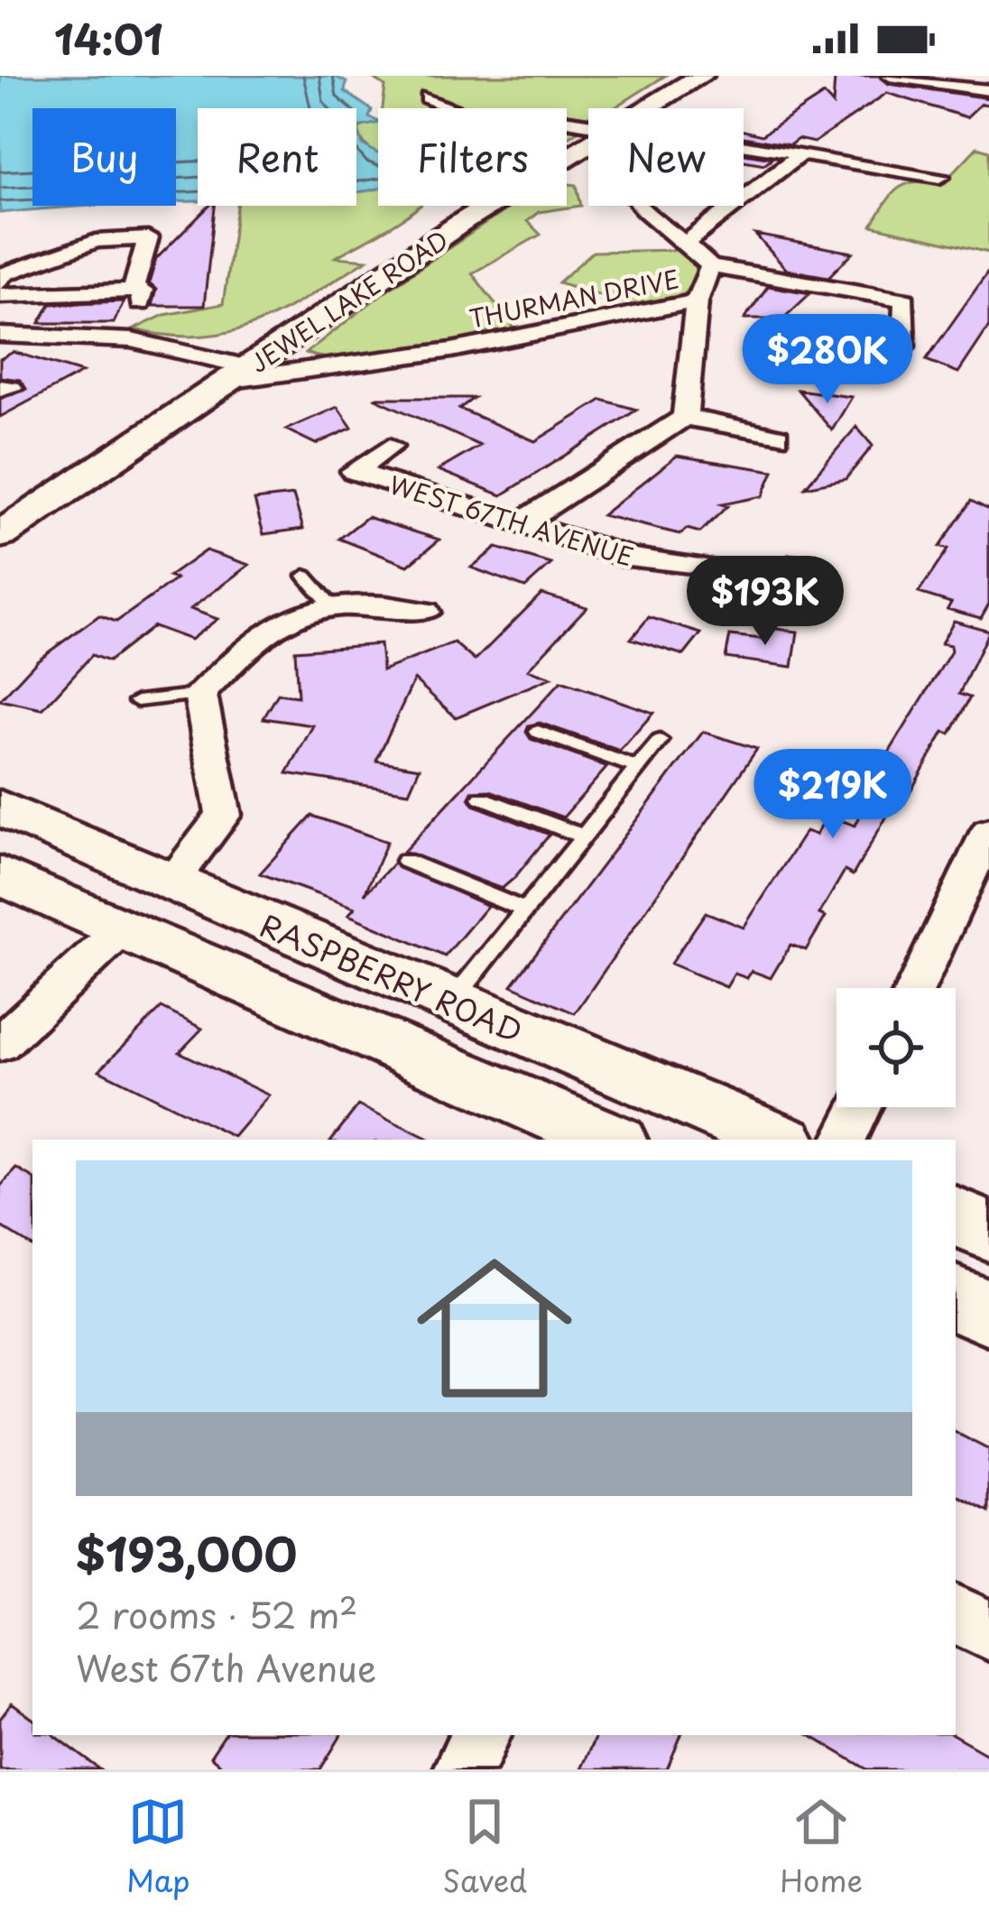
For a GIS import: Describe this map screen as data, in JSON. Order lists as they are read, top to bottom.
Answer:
{
  "streets": {
    "main road": ["JEWEL LAKE ROAD", "RASPBERRY ROAD"],
    "street": ["THURMAN DRIVE", "WEST 67TH AVENUE"]
  },
  "crossings": [
    ["THURMAN DRIVE", "JEWEL LAKE ROAD"]
  ],
  "page": {
    "status": "14:01",
    "chip": [
      "Buy",
      "Rent",
      "Filters",
      "New"
    ],
    "price": ["$280K", "$193K", "$219K"],
    "list": [
      {
        "name": "$193,000",
        "note": "2 rooms · 52 m² · West 67th Avenue"
      }
    ],
    "tabs": ["Map", "Saved", "Home"]
  }
}
